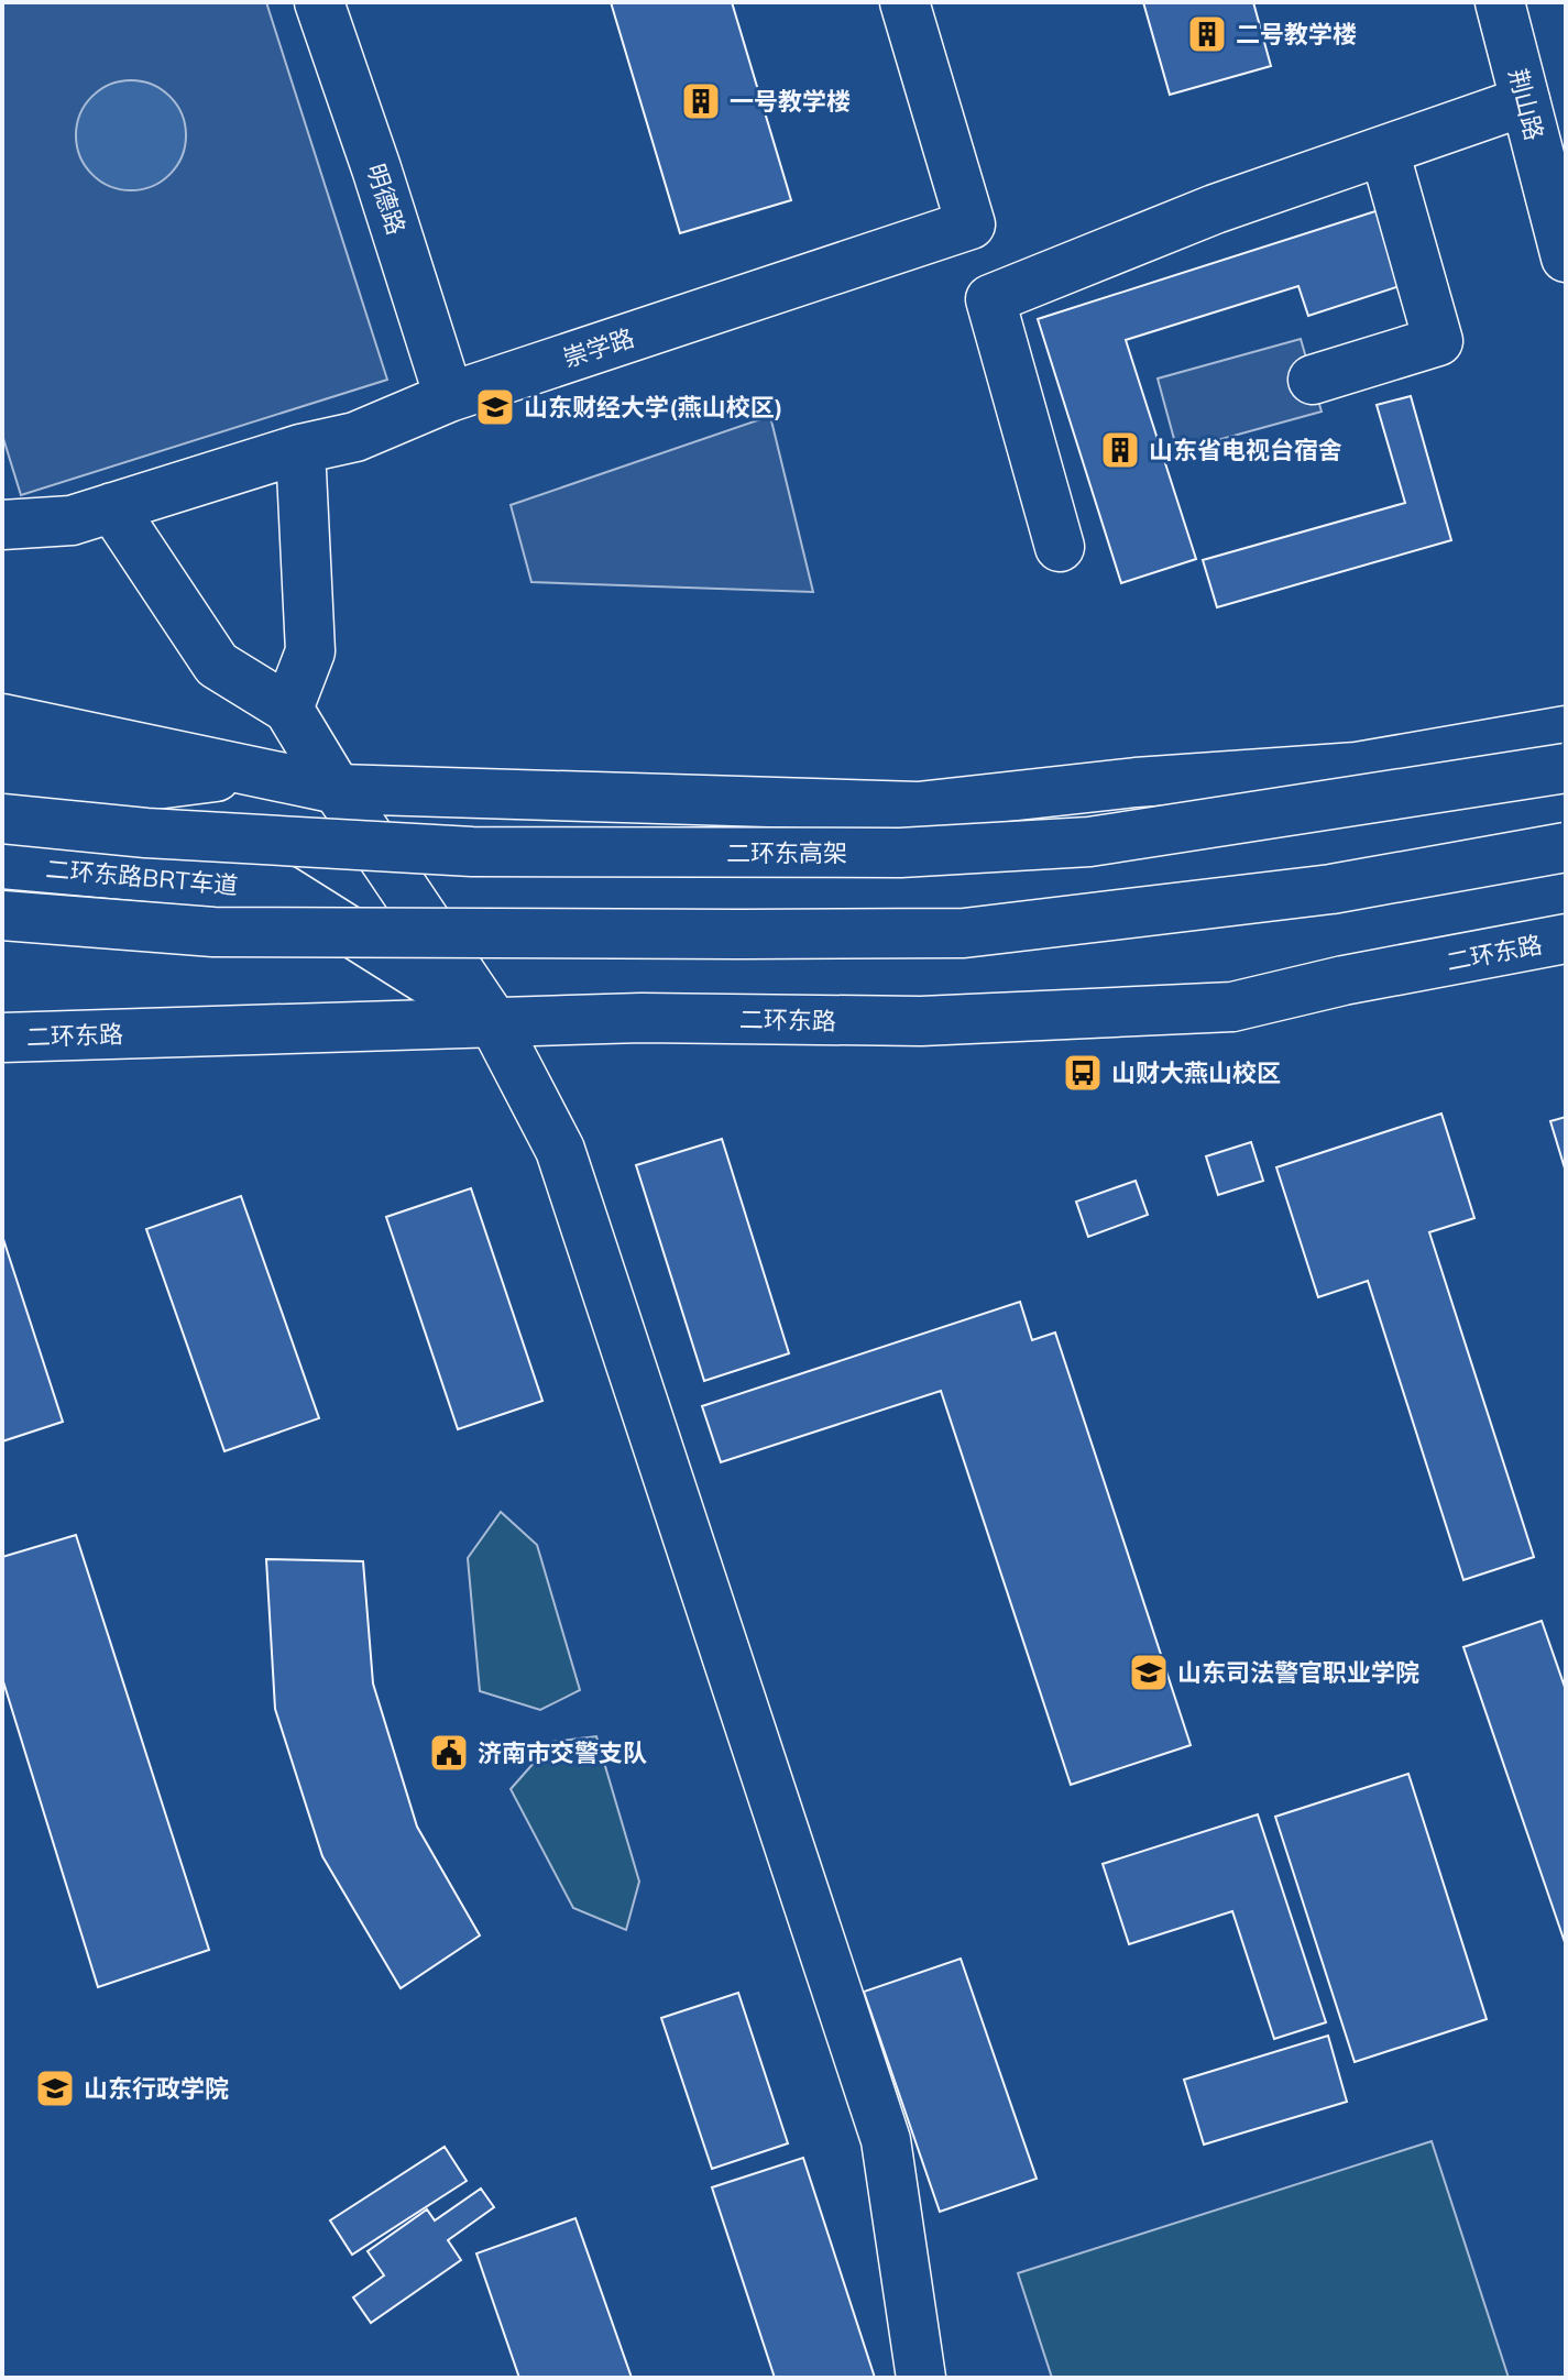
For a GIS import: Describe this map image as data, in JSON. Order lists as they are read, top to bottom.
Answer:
{
  "streets": {
    "main road": [
      "荆山路",
      "明德路",
      "崇学路",
      "二环东高架",
      "二环东路BRT车道",
      "二环东路"
    ]
  },
  "crossings": [
    ["明德路", "崇学路"],
    ["二环东路BRT车道", "二环东路"]
  ],
  "places": {
    "building": ["二号教学楼", "一号教学楼", "山东省电视台宿舍"],
    "school or university": ["山东财经大学(燕山校区)", "山东司法警官职业学院", "山东行政学院"],
    "bus stop": ["山财大燕山校区"],
    "public building": ["济南市交警支队"]
  }
}
